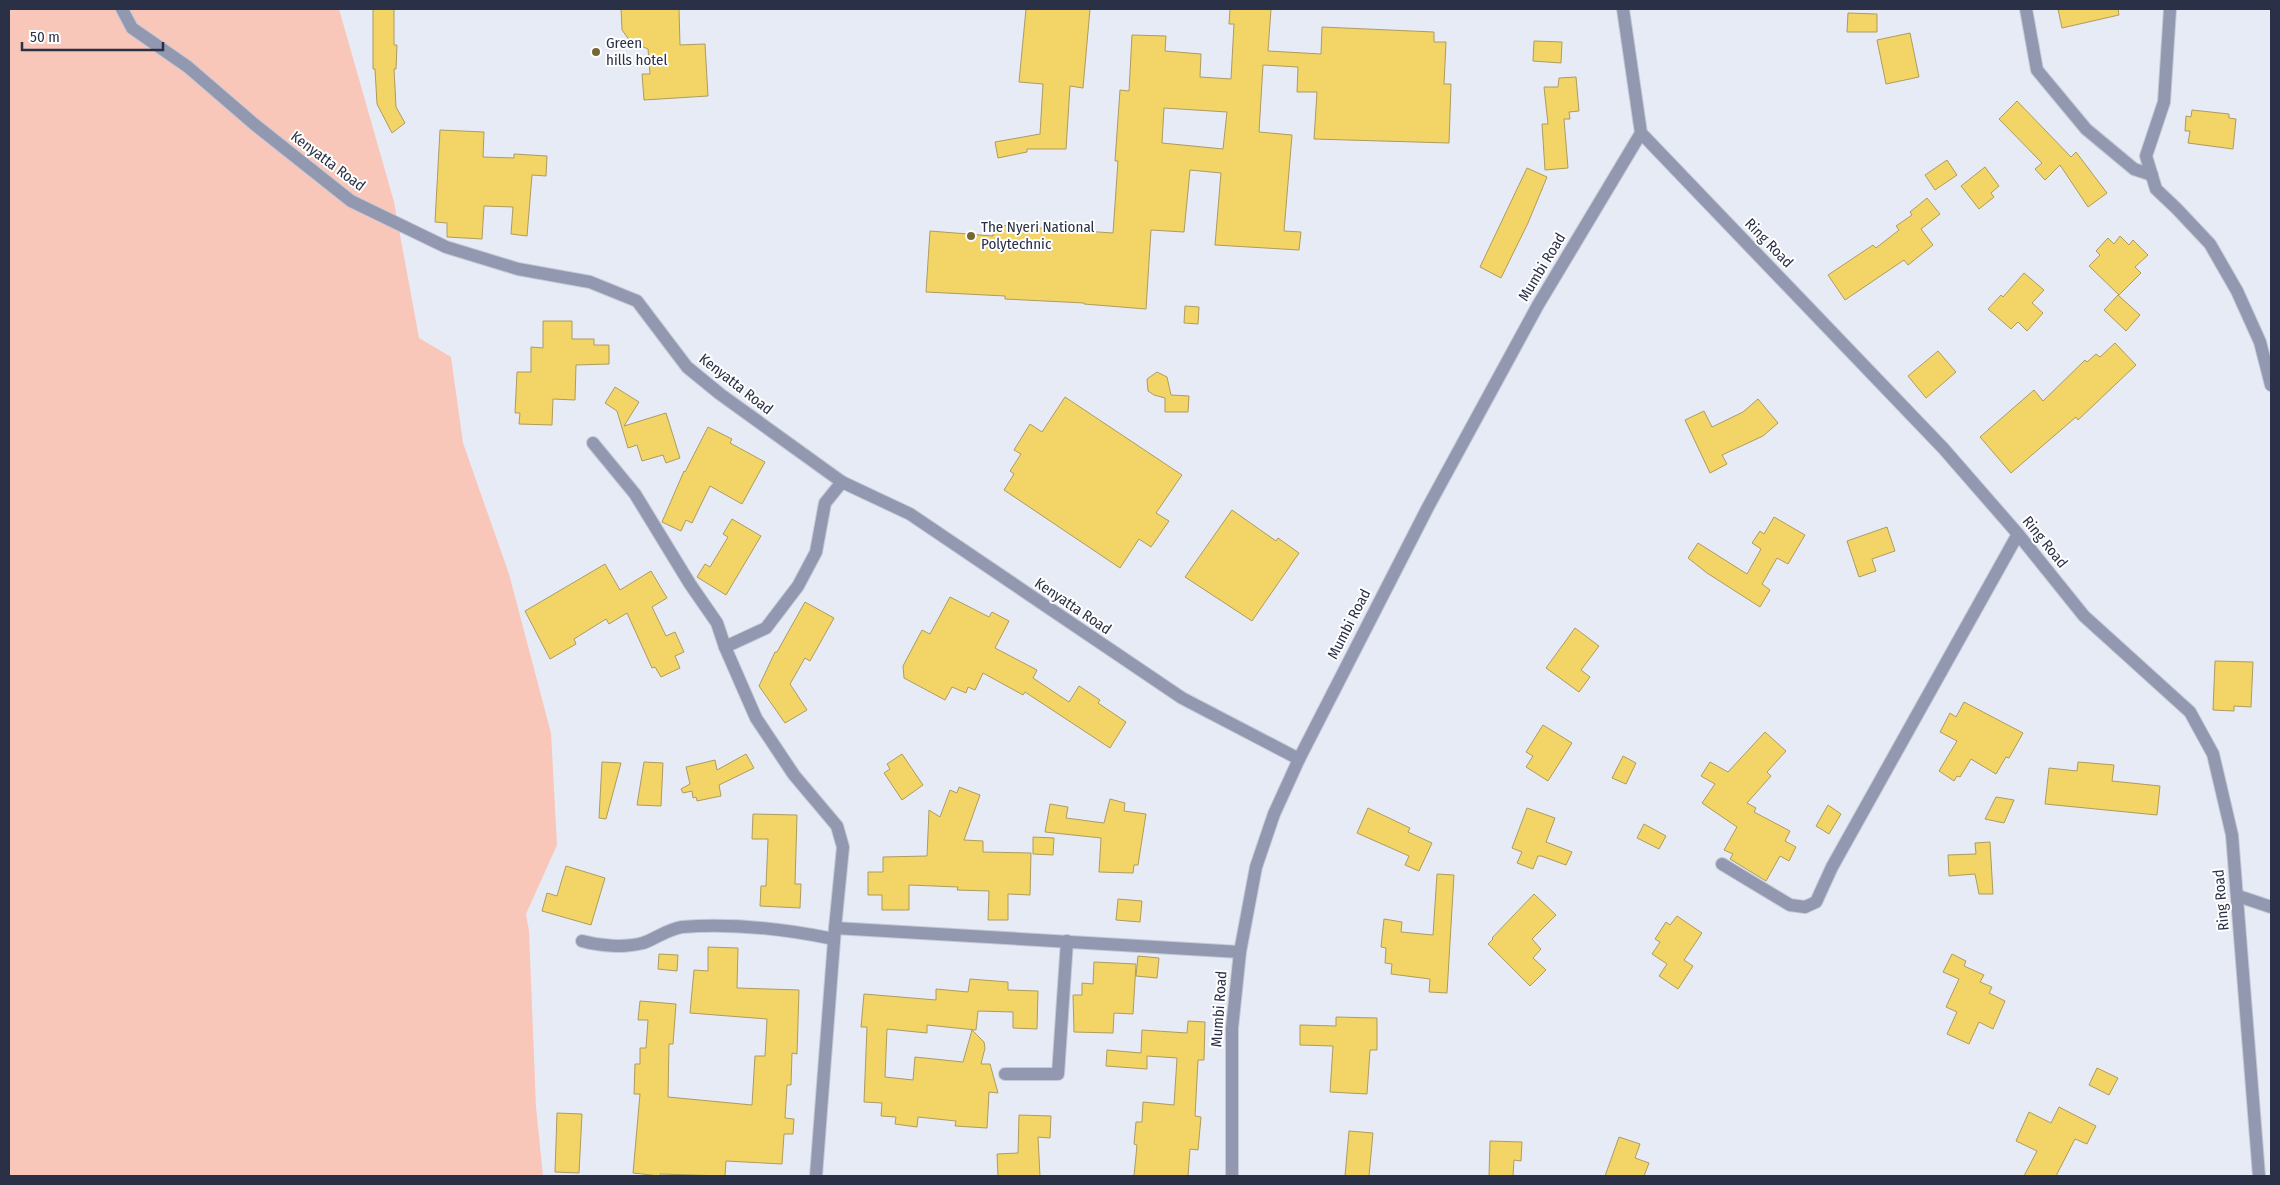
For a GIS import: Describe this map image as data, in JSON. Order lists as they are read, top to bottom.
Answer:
{
  "streets": {
    "street": ["Kenyatta Road", "Ring Road", "Mumbi Road"]
  },
  "crossings": [
    ["Kenyatta Road", "Mumbi Road"],
    ["Ring Road", "Mumbi Road"]
  ],
  "places": ["Green hills hotel", "The Nyeri National Polytechnic"],
  "scale_bar": "50 m"
}
